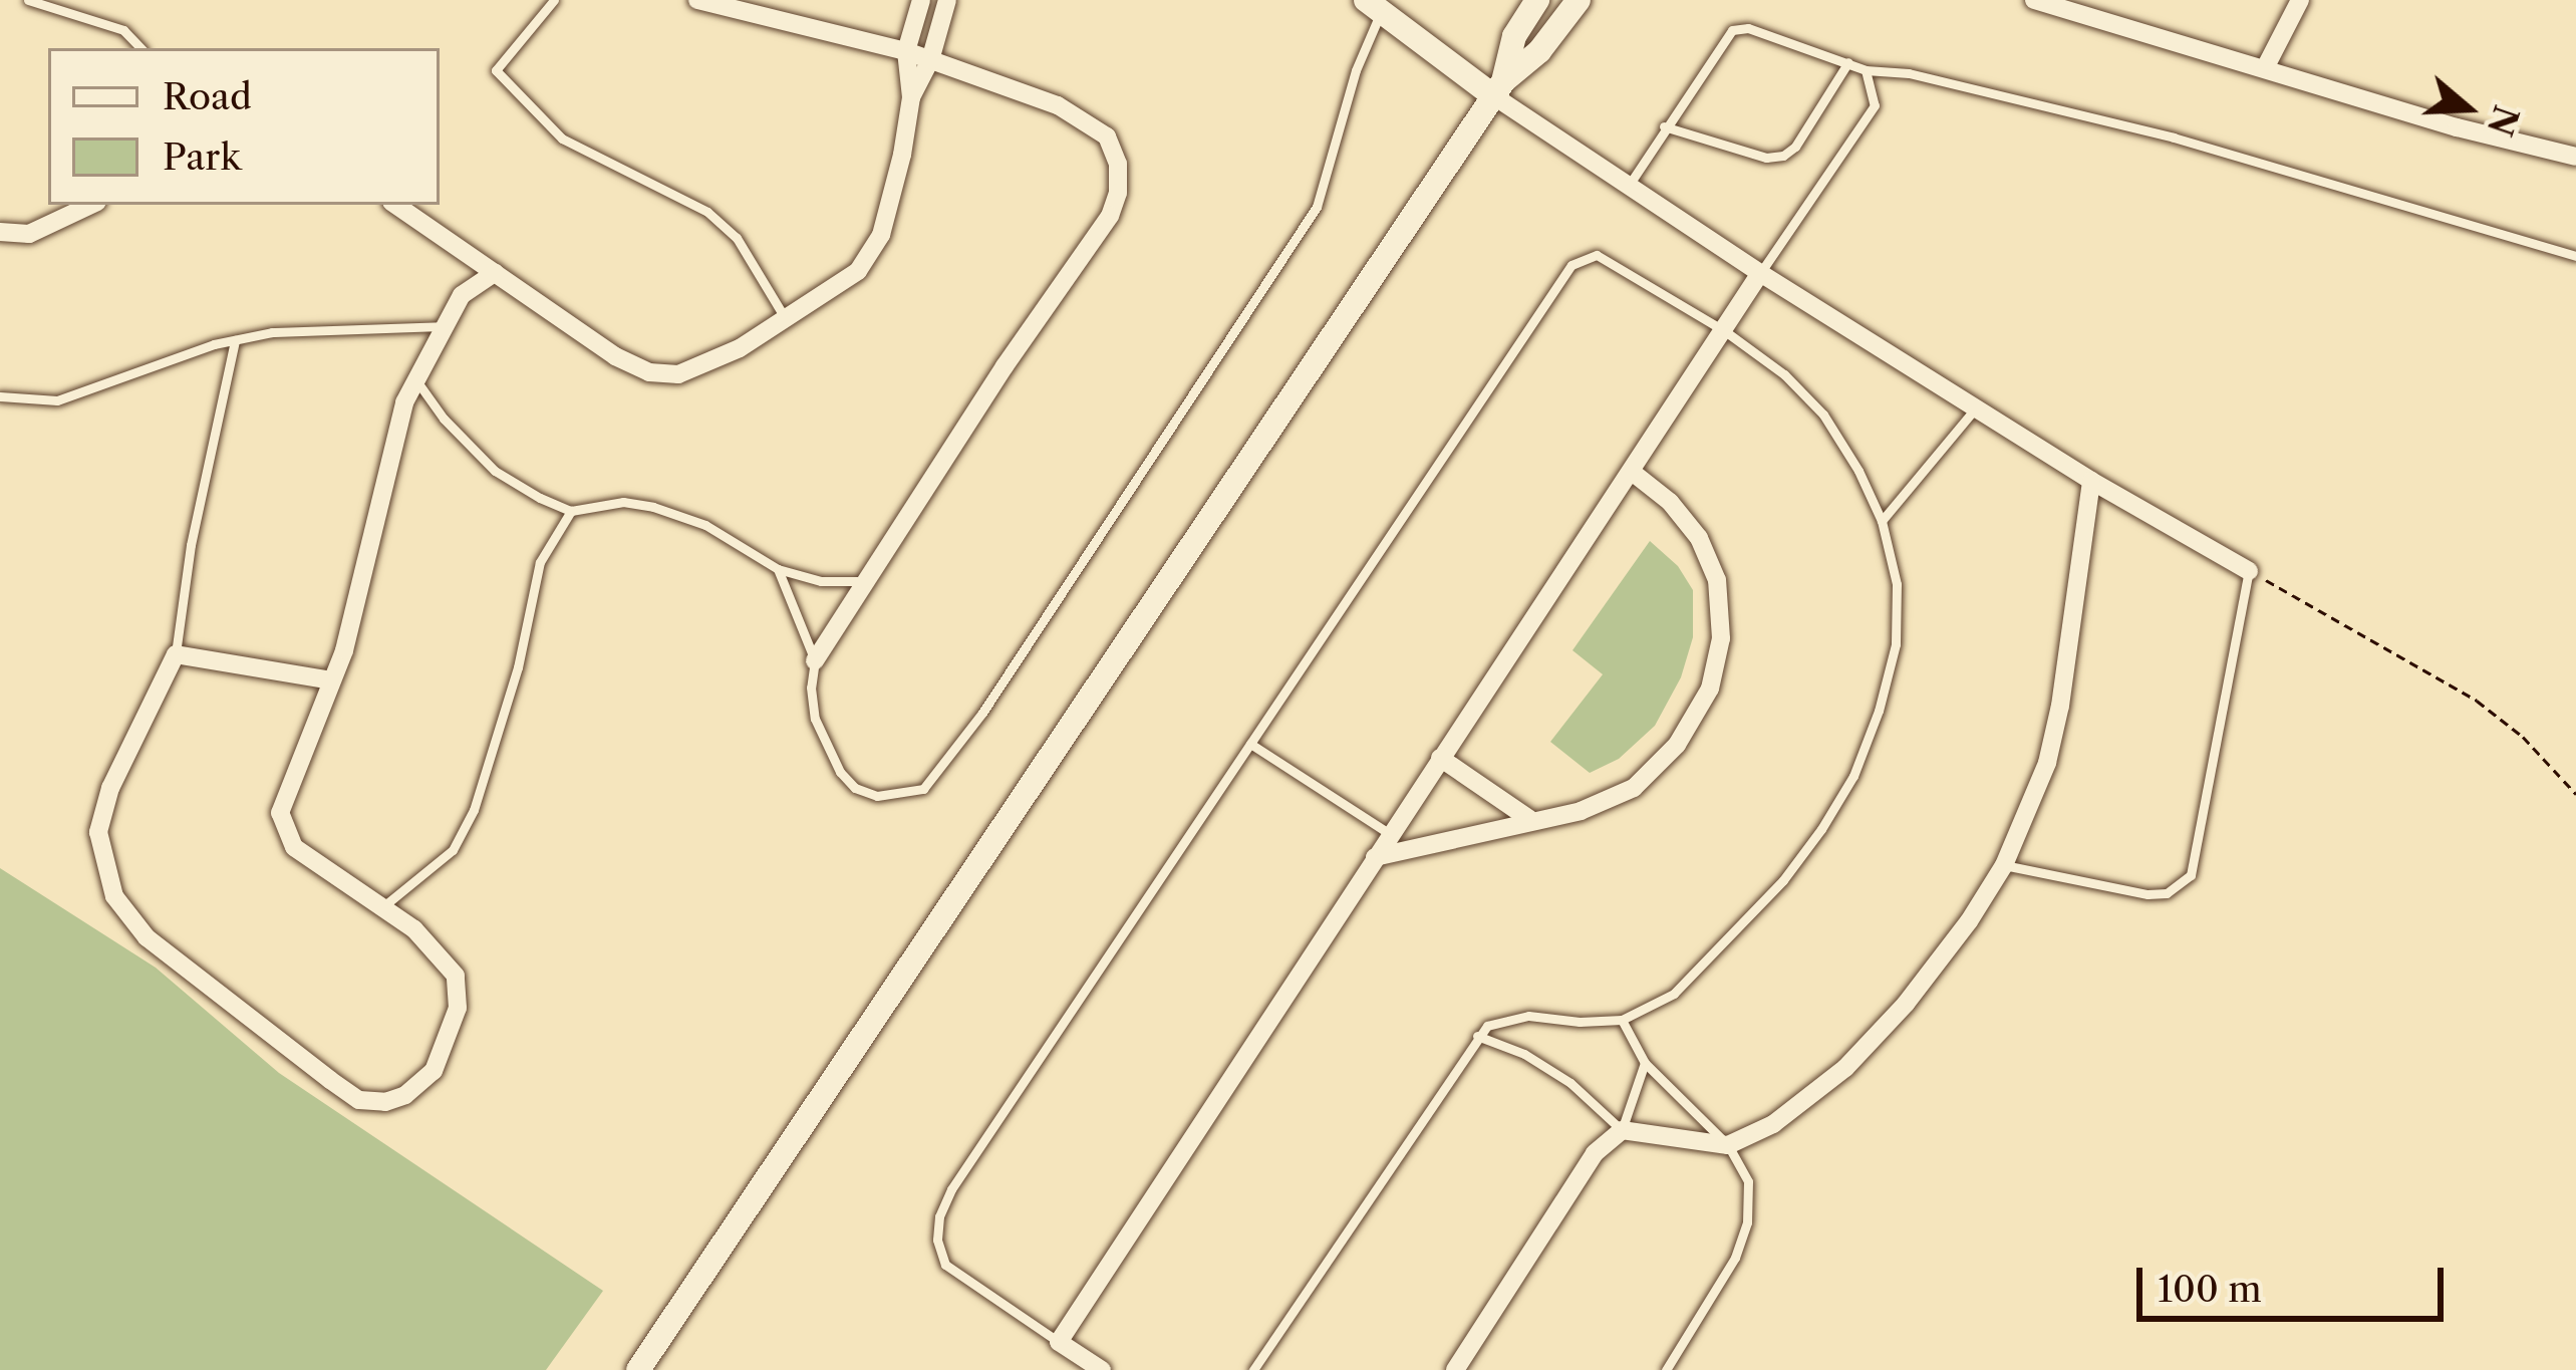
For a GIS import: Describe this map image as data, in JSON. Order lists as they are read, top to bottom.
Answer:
{
  "legend": ["Road", "Park"],
  "scale_bar": "100 m",
  "north": "right"
}
